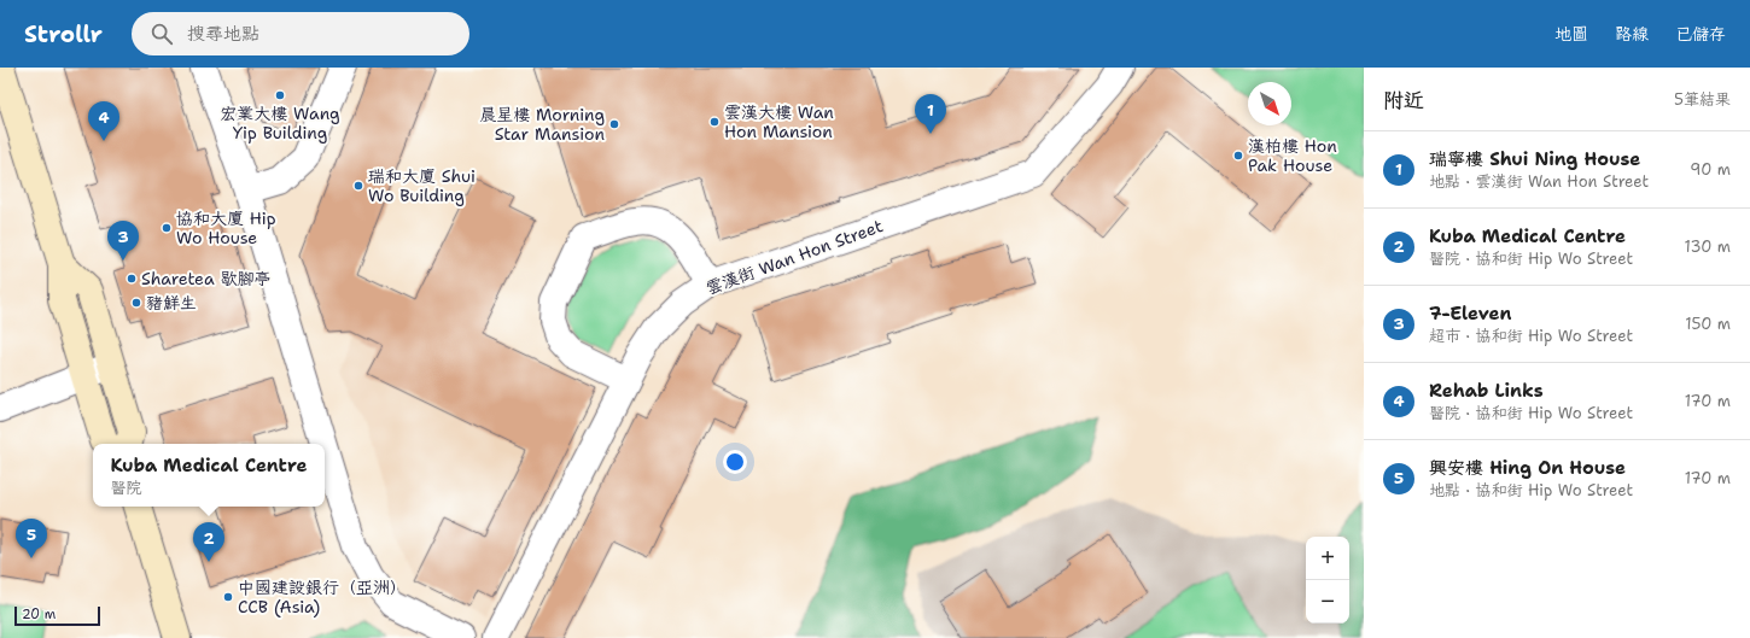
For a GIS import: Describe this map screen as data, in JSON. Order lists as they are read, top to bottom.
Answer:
{
  "streets": {
    "street": ["雲漢街 Wan Hon Street"]
  },
  "places": [
    "宏業大樓 Wang Yip Building",
    "雲漢大樓 Wan Hon Mansion",
    "晨星樓 Morning Star Mansion",
    "漢柏樓 Hon Pak House",
    "瑞和大廈 Shui Wo Building",
    "協和大廈 Hip Wo House",
    "Sharetea 歇腳亭",
    "豬鮮生",
    "中國建設銀行（亞洲） CCB (Asia)"
  ],
  "scale_bar": "20 m",
  "north": "bottom right",
  "page": {
    "header": "Strollr",
    "search": "搜尋地點",
    "nav": ["地圖", "路線", "已儲存"],
    "heading": ["附近", "5筆結果"],
    "pins": [
      "1",
      "4",
      "3",
      "5",
      "2"
    ],
    "list": [
      {
        "mark": "1",
        "name": "瑞寧樓 Shui Ning House",
        "note": "地點 · 雲漢街 Wan Hon Street",
        "value": "90 m"
      },
      {
        "mark": "2",
        "name": "Kuba Medical Centre",
        "note": "醫院 · 協和街 Hip Wo Street",
        "value": "130 m"
      },
      {
        "mark": "3",
        "name": "7-Eleven",
        "note": "超市 · 協和街 Hip Wo Street",
        "value": "150 m"
      },
      {
        "mark": "4",
        "name": "Rehab Links",
        "note": "醫院 · 協和街 Hip Wo Street",
        "value": "170 m"
      },
      {
        "mark": "5",
        "name": "興安樓 Hing On House",
        "note": "地點 · 協和街 Hip Wo Street",
        "value": "170 m"
      }
    ],
    "popup": ["Kuba Medical Centre", "醫院"],
    "map_buttons": ["+", "−"],
    "scale": "20 m"
  }
}
